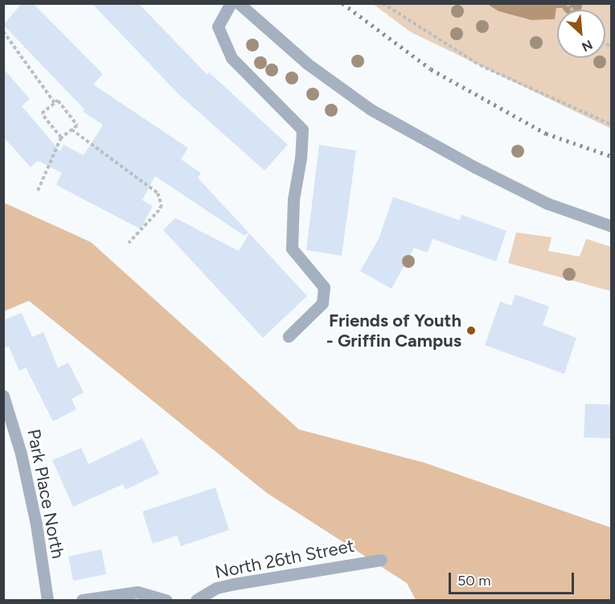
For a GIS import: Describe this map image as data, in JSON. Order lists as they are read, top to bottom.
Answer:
{
  "streets": {
    "street": ["Park Place North", "North 26th Street"]
  },
  "places": ["Friends of Youth - Griffin Campus"],
  "scale_bar": "50 m",
  "north": "bottom right"
}
